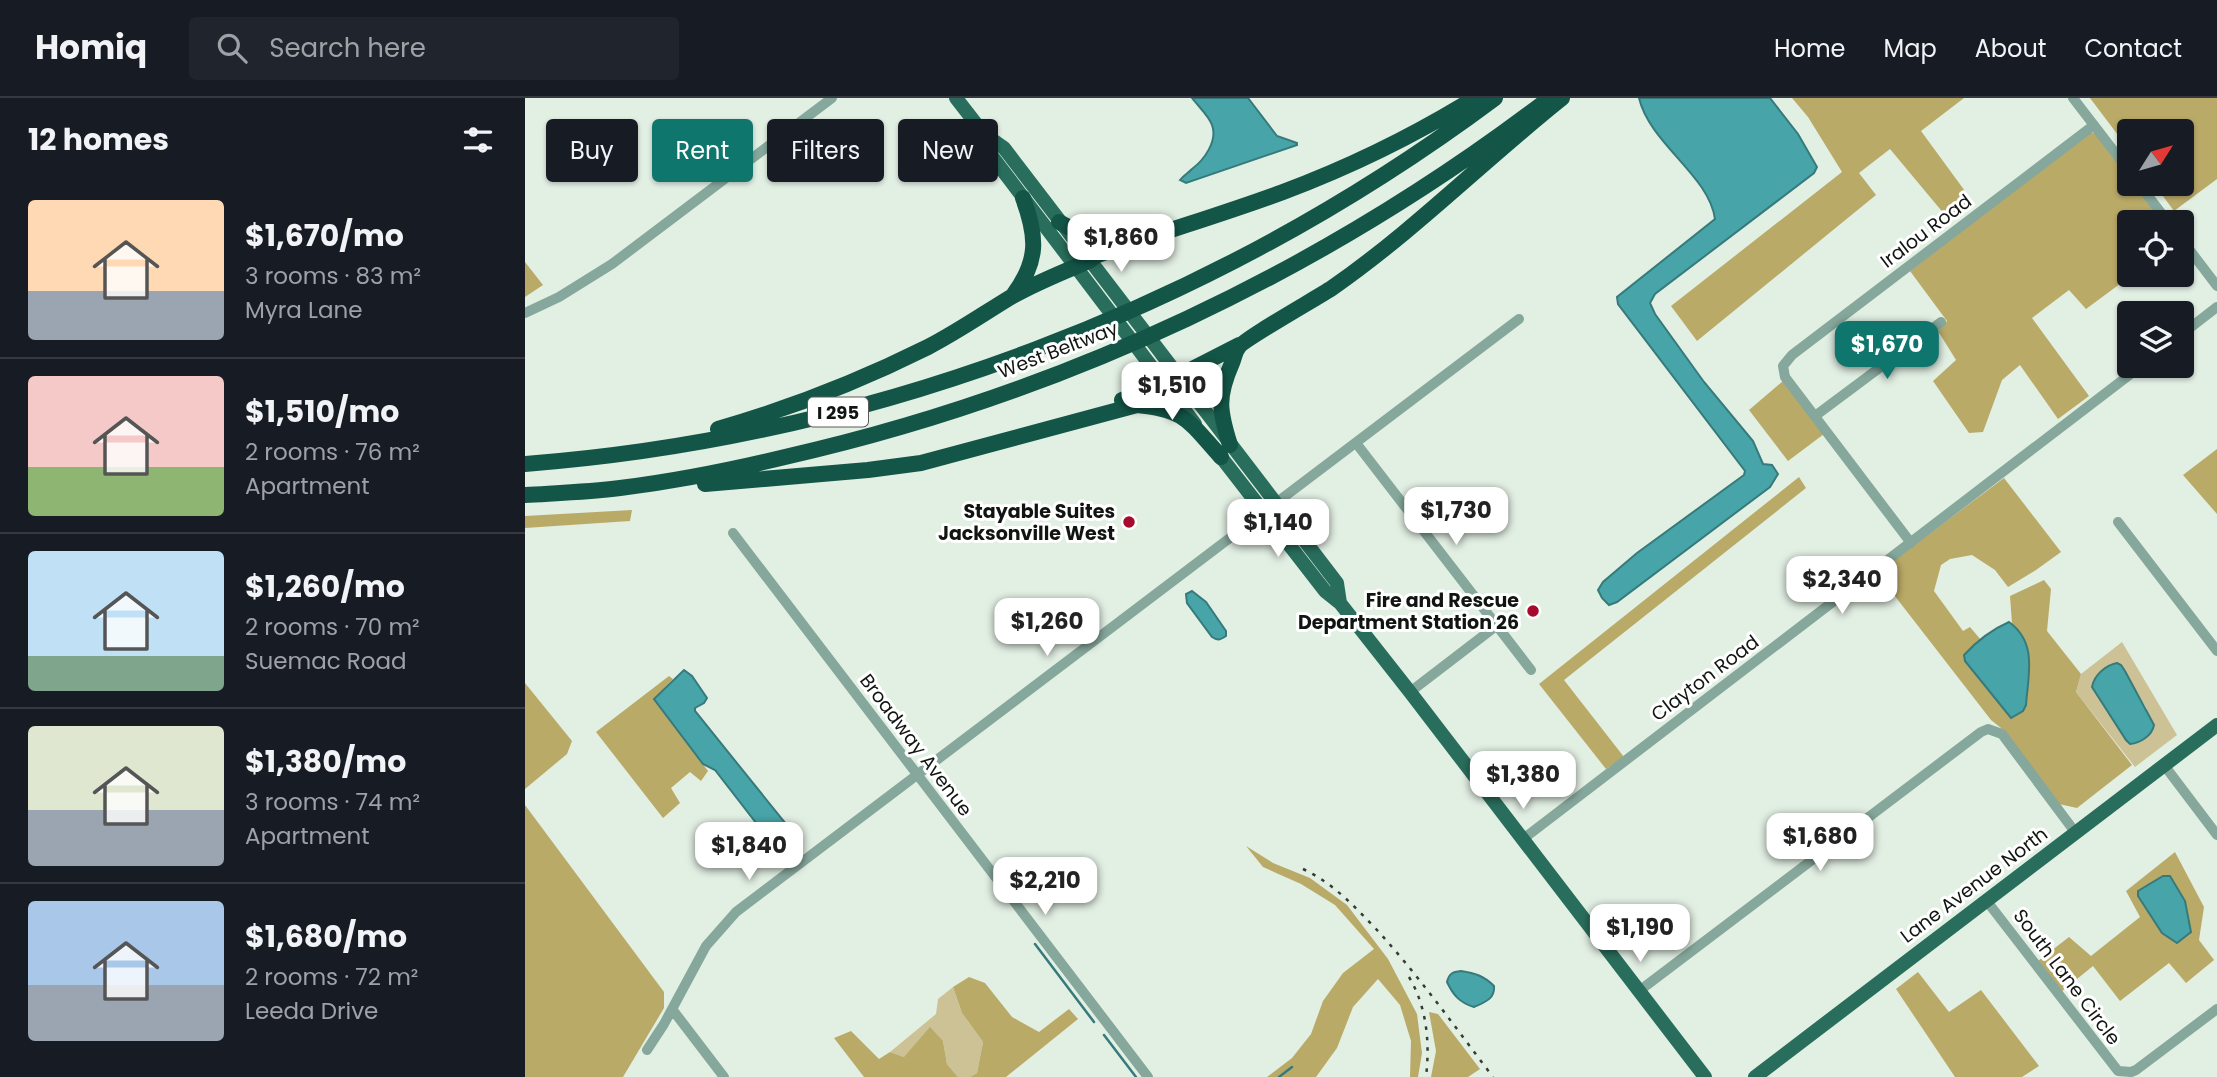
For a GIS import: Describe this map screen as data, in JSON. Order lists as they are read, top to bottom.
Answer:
{
  "streets": {
    "highway": ["West Beltway", "I 295"],
    "main road": ["Lane Avenue North"],
    "street": [
      "Iralou Road",
      "Clayton Road",
      "Broadway Avenue",
      "South Lane Circle"
    ]
  },
  "crossings": [
    ["Lane Avenue North", "South Lane Circle"]
  ],
  "places": ["Stayable Suites Jacksonville West", "Fire and Rescue Department Station 26"],
  "north": "top right",
  "page": {
    "header": "Homiq",
    "search": "Search here",
    "nav": [
      "Home",
      "Map",
      "About",
      "Contact"
    ],
    "heading": "12 homes",
    "chip": [
      "Buy",
      "Rent",
      "Filters",
      "New"
    ],
    "list": [
      {
        "name": "$1,670/mo",
        "note": "3 rooms · 83 m² · Myra Lane"
      },
      {
        "name": "$1,510/mo",
        "note": "2 rooms · 76 m² · Apartment"
      },
      {
        "name": "$1,260/mo",
        "note": "2 rooms · 70 m² · Suemac Road"
      },
      {
        "name": "$1,380/mo",
        "note": "3 rooms · 74 m² · Apartment"
      },
      {
        "name": "$1,680/mo",
        "note": "2 rooms · 72 m² · Leeda Drive"
      }
    ],
    "price": [
      "$1,860",
      "$1,670",
      "$1,510",
      "$1,730",
      "$1,140",
      "$2,340",
      "$1,260",
      "$1,380",
      "$1,680",
      "$1,840",
      "$2,210",
      "$1,190"
    ]
  }
}
